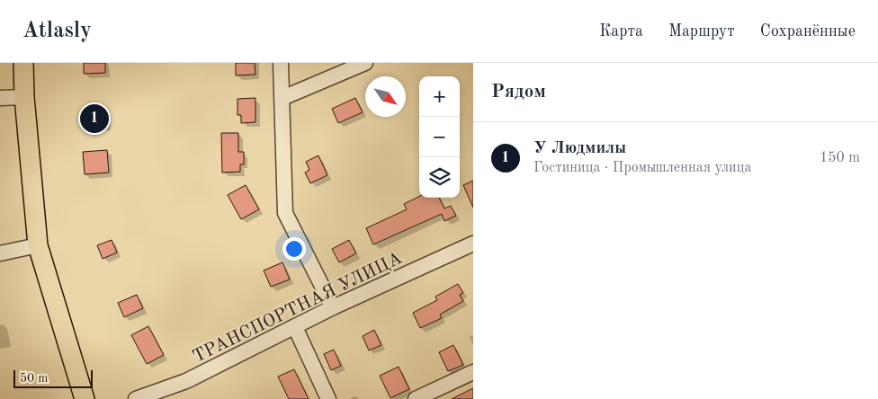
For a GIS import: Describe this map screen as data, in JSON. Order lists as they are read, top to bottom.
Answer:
{
  "streets": {
    "street": ["ТРАНСПОРТНАЯ УЛИЦА"]
  },
  "scale_bar": "50 m",
  "north": "bottom right",
  "page": {
    "header": "Atlasly",
    "nav": ["Карта", "Маршрут", "Сохранённые"],
    "heading": "Рядом",
    "map_buttons": ["+", "−"],
    "pins": "1",
    "list": [
      {
        "mark": "1",
        "name": "У Людмилы",
        "note": "Гостиница · Промышленная улица",
        "value": "150 m"
      }
    ],
    "scale": "50 m"
  }
}
